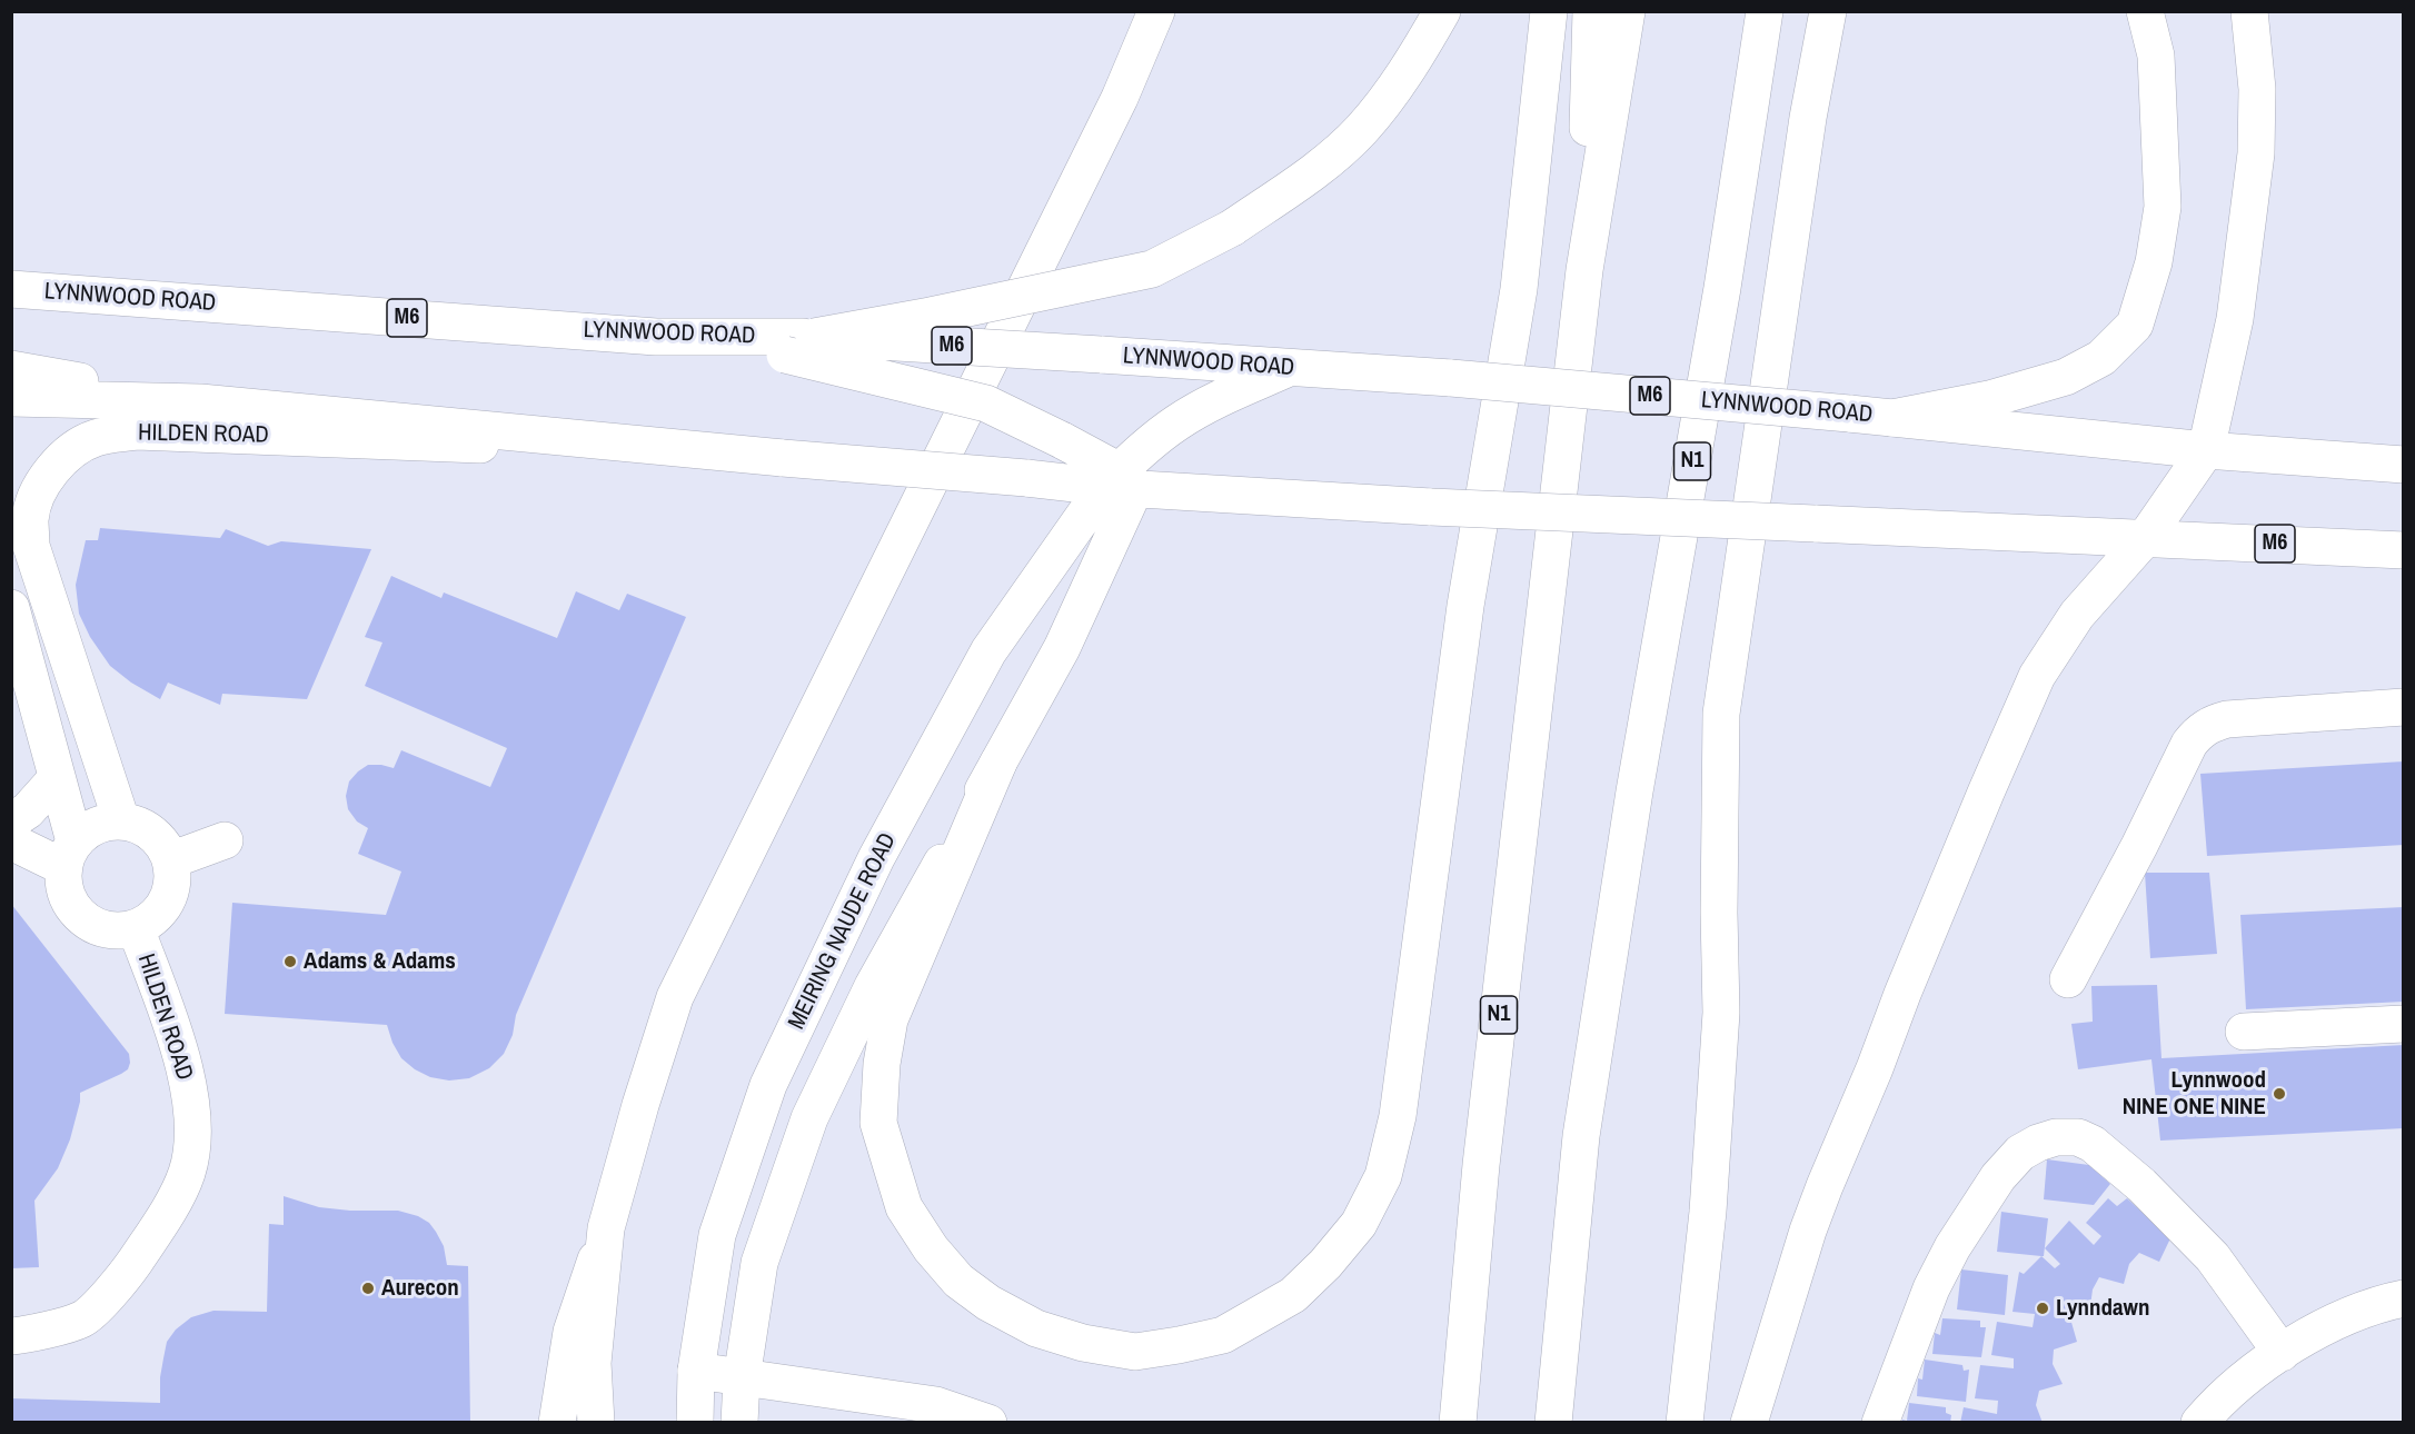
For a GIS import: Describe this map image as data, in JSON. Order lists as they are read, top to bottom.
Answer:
{
  "streets": {
    "main road": [
      "LYNNWOOD ROAD",
      "M6",
      "HILDEN ROAD",
      "N1",
      "MEIRING NAUDE ROAD"
    ]
  },
  "crossings": [
    ["M6", "HILDEN ROAD"],
    ["M6", "MEIRING NAUDE ROAD"]
  ],
  "places": [
    "Adams & Adams",
    "Lynnwood NINE ONE NINE",
    "Aurecon",
    "Lynndawn"
  ]
}
